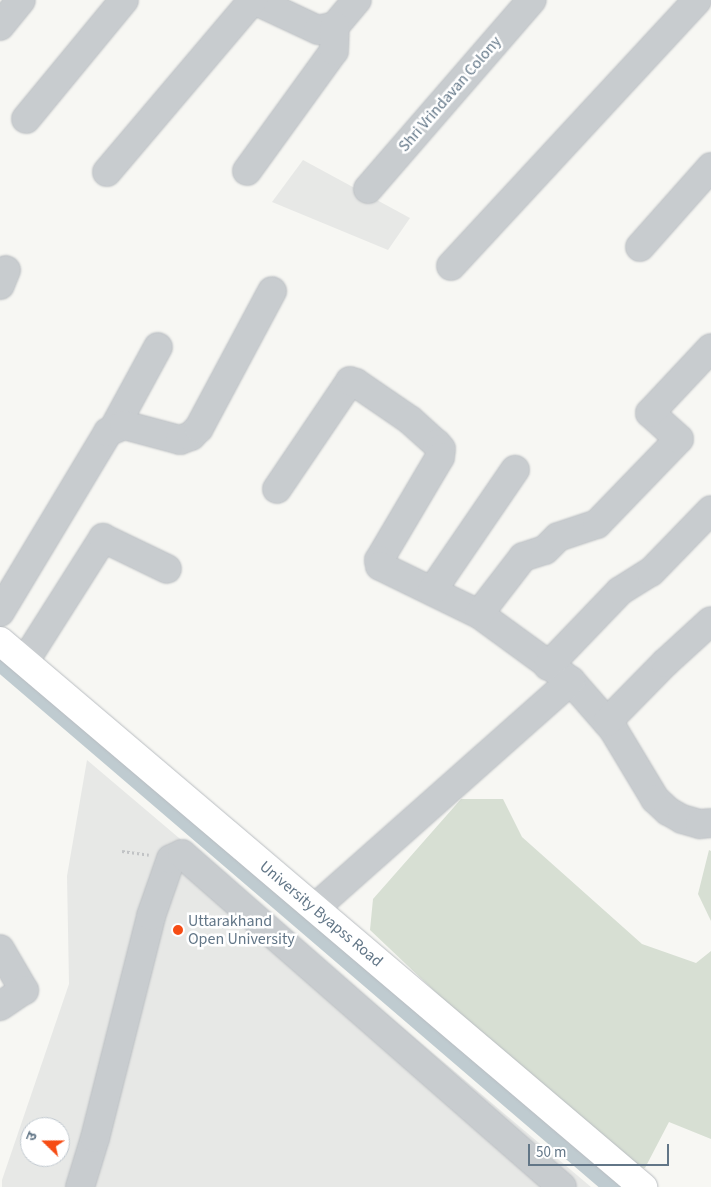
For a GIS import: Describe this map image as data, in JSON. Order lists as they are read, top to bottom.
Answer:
{
  "streets": {
    "main road": ["University Byapss Road"],
    "street": ["Shri Vrindavan Colony"]
  },
  "places": ["Uttarakhand Open University"],
  "scale_bar": "50 m",
  "north": "left"
}
